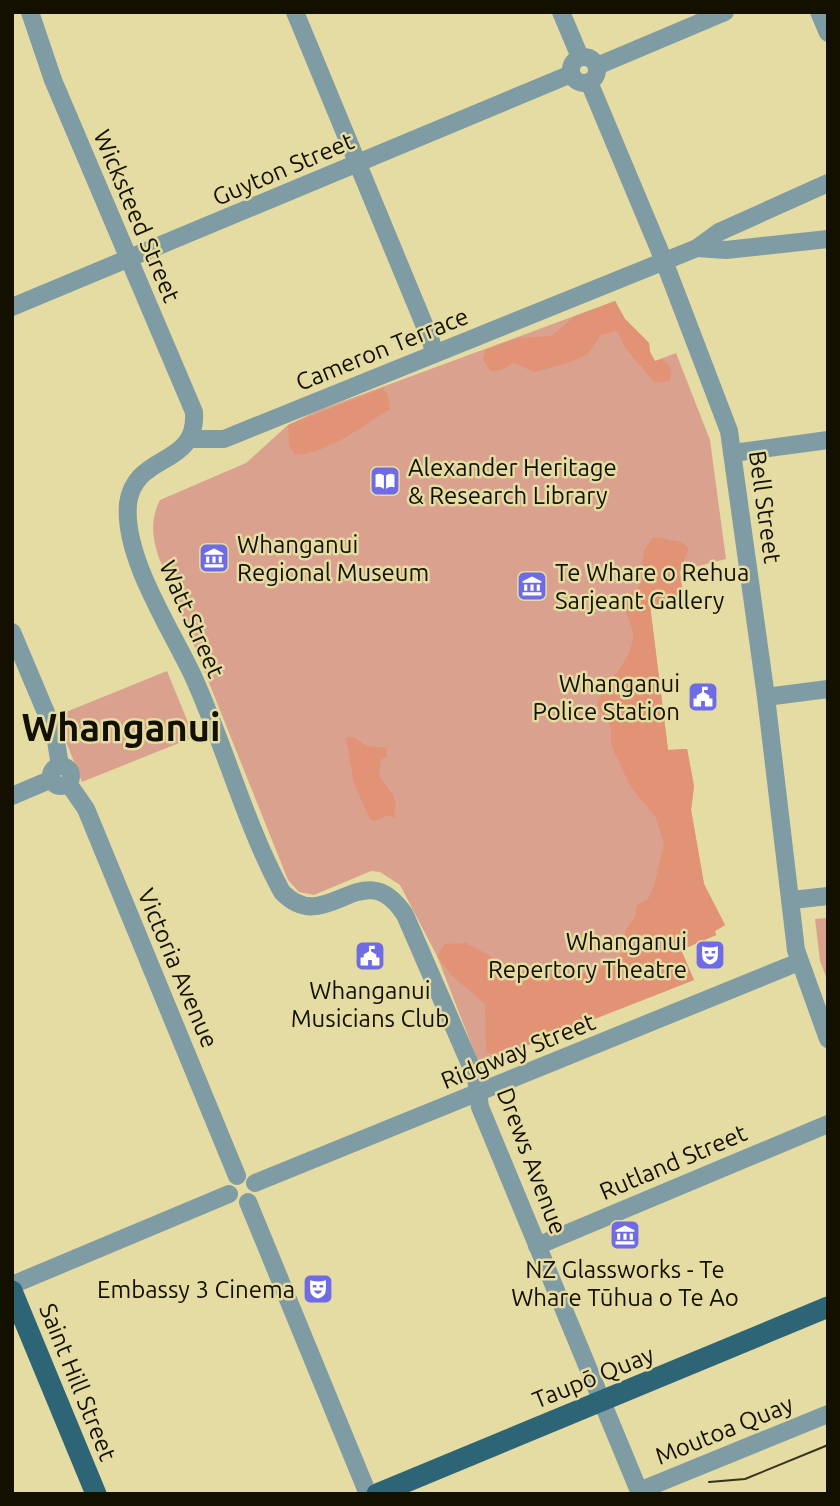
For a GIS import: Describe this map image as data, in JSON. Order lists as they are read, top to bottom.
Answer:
{
  "streets": {
    "main road": ["Taupō Quay", "Saint Hill Street"],
    "street": [
      "Guyton Street",
      "Wicksteed Street",
      "Cameron Terrace",
      "Bell Street",
      "Watt Street",
      "Victoria Avenue",
      "Ridgway Street",
      "Drews Avenue",
      "Rutland Street",
      "Moutoa Quay"
    ]
  },
  "crossings": [
    ["Guyton Street", "Wicksteed Street"],
    ["Guyton Street", "Bell Street"],
    ["Wicksteed Street", "Cameron Terrace"],
    ["Wicksteed Street", "Watt Street"],
    ["Cameron Terrace", "Bell Street"],
    ["Cameron Terrace", "Watt Street"],
    ["Bell Street", "Ridgway Street"],
    ["Watt Street", "Drews Avenue"],
    ["Victoria Avenue", "Ridgway Street"],
    ["Ridgway Street", "Drews Avenue"],
    ["Drews Avenue", "Rutland Street"],
    ["Drews Avenue", "Taupō Quay"],
    ["Drews Avenue", "Moutoa Quay"]
  ],
  "districts": ["Whanganui"],
  "places": {
    "library": ["Alexander Heritage & Research Library"],
    "museum": ["Whanganui Regional Museum", "Te Whare o Rehua Sarjeant Gallery", "NZ Glassworks - Te Whare Tūhua o Te Ao"],
    "public building": ["Whanganui Police Station", "Whanganui Musicians Club"],
    "theatre": ["Whanganui Repertory Theatre", "Embassy 3 Cinema"]
  }
}
